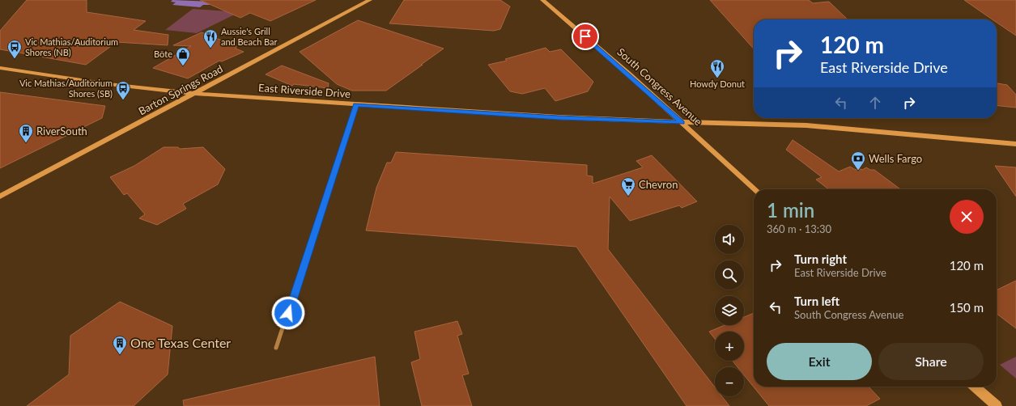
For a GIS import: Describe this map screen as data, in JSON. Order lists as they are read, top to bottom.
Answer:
{
  "streets": {
    "main road": ["South Congress Avenue", "Barton Springs Road", "East Riverside Drive"]
  },
  "crossings": [
    ["South Congress Avenue", "East Riverside Drive"],
    ["Barton Springs Road", "East Riverside Drive"]
  ],
  "places": {
    "restaurant": ["Aussie's Grill and Beach Bar", "Howdy Donut"],
    "bus stop": ["Vic Mathias/Auditorium Shores (NB)", "Vic Mathias/Auditorium Shores (SB)"],
    "shop": ["Bōte"],
    "building": ["RiverSouth", "One Texas Center"],
    "bank": ["Wells Fargo"],
    "supermarket": ["Chevron"]
  },
  "page": {
    "turn": ["120 m", "East Riverside Drive"],
    "heading": ["1 min", "360 m · 13:30"],
    "map_buttons": ["+", "−"],
    "list": [
      {
        "name": "Turn right",
        "note": "East Riverside Drive",
        "value": "120 m"
      },
      {
        "name": "Turn left",
        "note": "South Congress Avenue",
        "value": "150 m"
      }
    ],
    "buttons": ["Exit", "Share"]
  }
}
